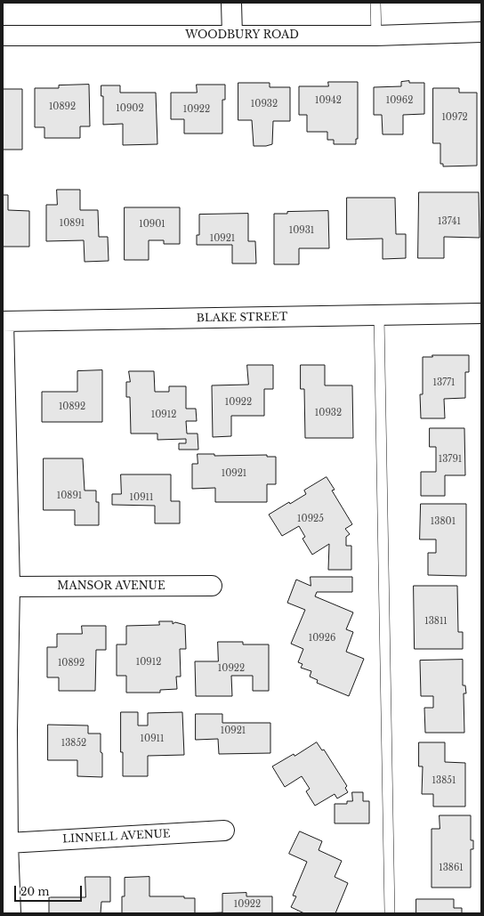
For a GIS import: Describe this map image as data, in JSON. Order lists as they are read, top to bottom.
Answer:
{
  "streets": {
    "street": [
      "WOODBURY ROAD",
      "BLAKE STREET",
      "MANSOR AVENUE",
      "LINNELL AVENUE"
    ]
  },
  "house_numbers": [
    "10942",
    "10962",
    "10932",
    "10892",
    "10902",
    "10922",
    "10972",
    "13741",
    "10891",
    "10901",
    "10931",
    "10921",
    "13771",
    "10922",
    "10892",
    "10932",
    "10912",
    "13791",
    "10921",
    "10891",
    "10911",
    "10925",
    "13801",
    "13811",
    "10926",
    "10912",
    "10892",
    "10922",
    "10921",
    "10911",
    "13852",
    "13851",
    "13861",
    "10922"
  ],
  "scale_bar": "20 m"
}
